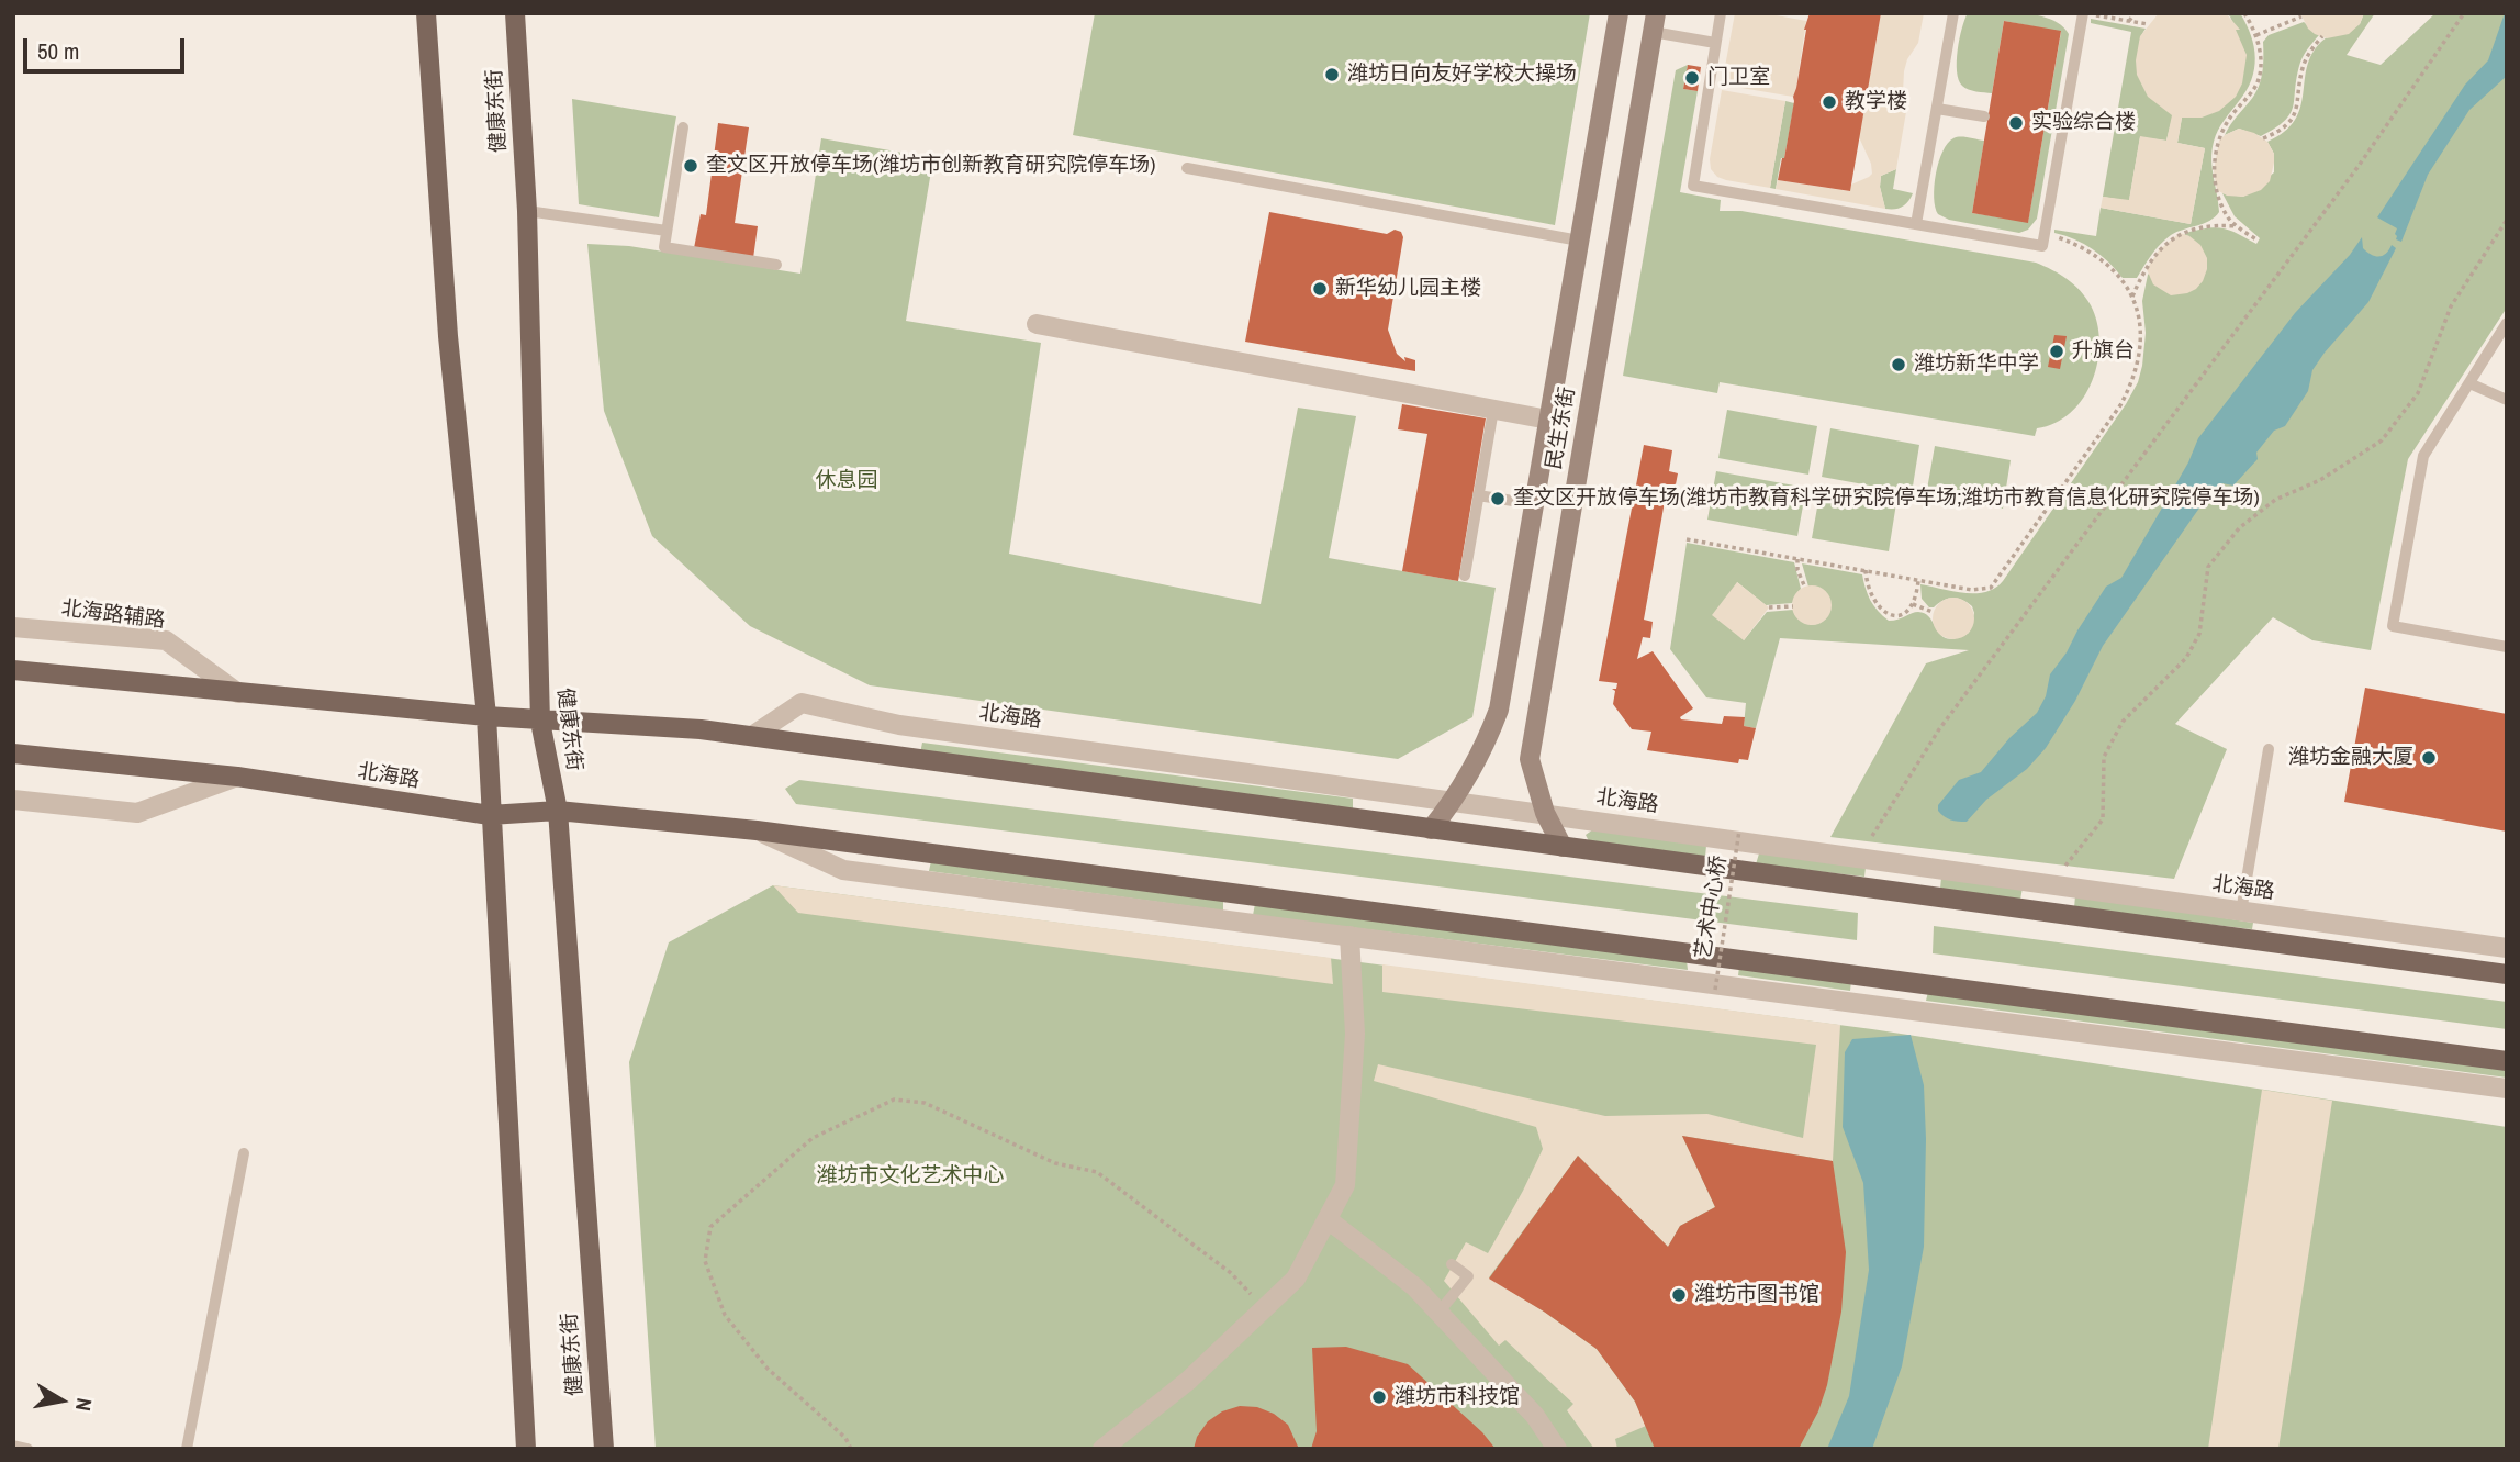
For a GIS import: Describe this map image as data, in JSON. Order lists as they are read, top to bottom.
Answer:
{
  "streets": {
    "main road": ["健康东街", "民生东街", "北海路"],
    "street": ["北海路辅路"],
    "path": ["艺术中心桥"]
  },
  "crossings": [
    ["健康东街", "北海路"],
    ["民生东街", "北海路"]
  ],
  "parks": ["休息园", "潍坊市文化艺术中心"],
  "places": [
    "潍坊日向友好学校大操场",
    "门卫室",
    "教学楼",
    "实验综合楼",
    "奎文区开放停车场(潍坊市创新教育研究院停车场)",
    "新华幼儿园主楼",
    "升旗台",
    "潍坊新华中学",
    "奎文区开放停车场(潍坊市教育科学研究院停车场;潍坊市教育信息化研究院停车场)",
    "潍坊金融大厦",
    "潍坊市图书馆",
    "潍坊市科技馆"
  ],
  "scale_bar": "50 m",
  "north": "right"
}
